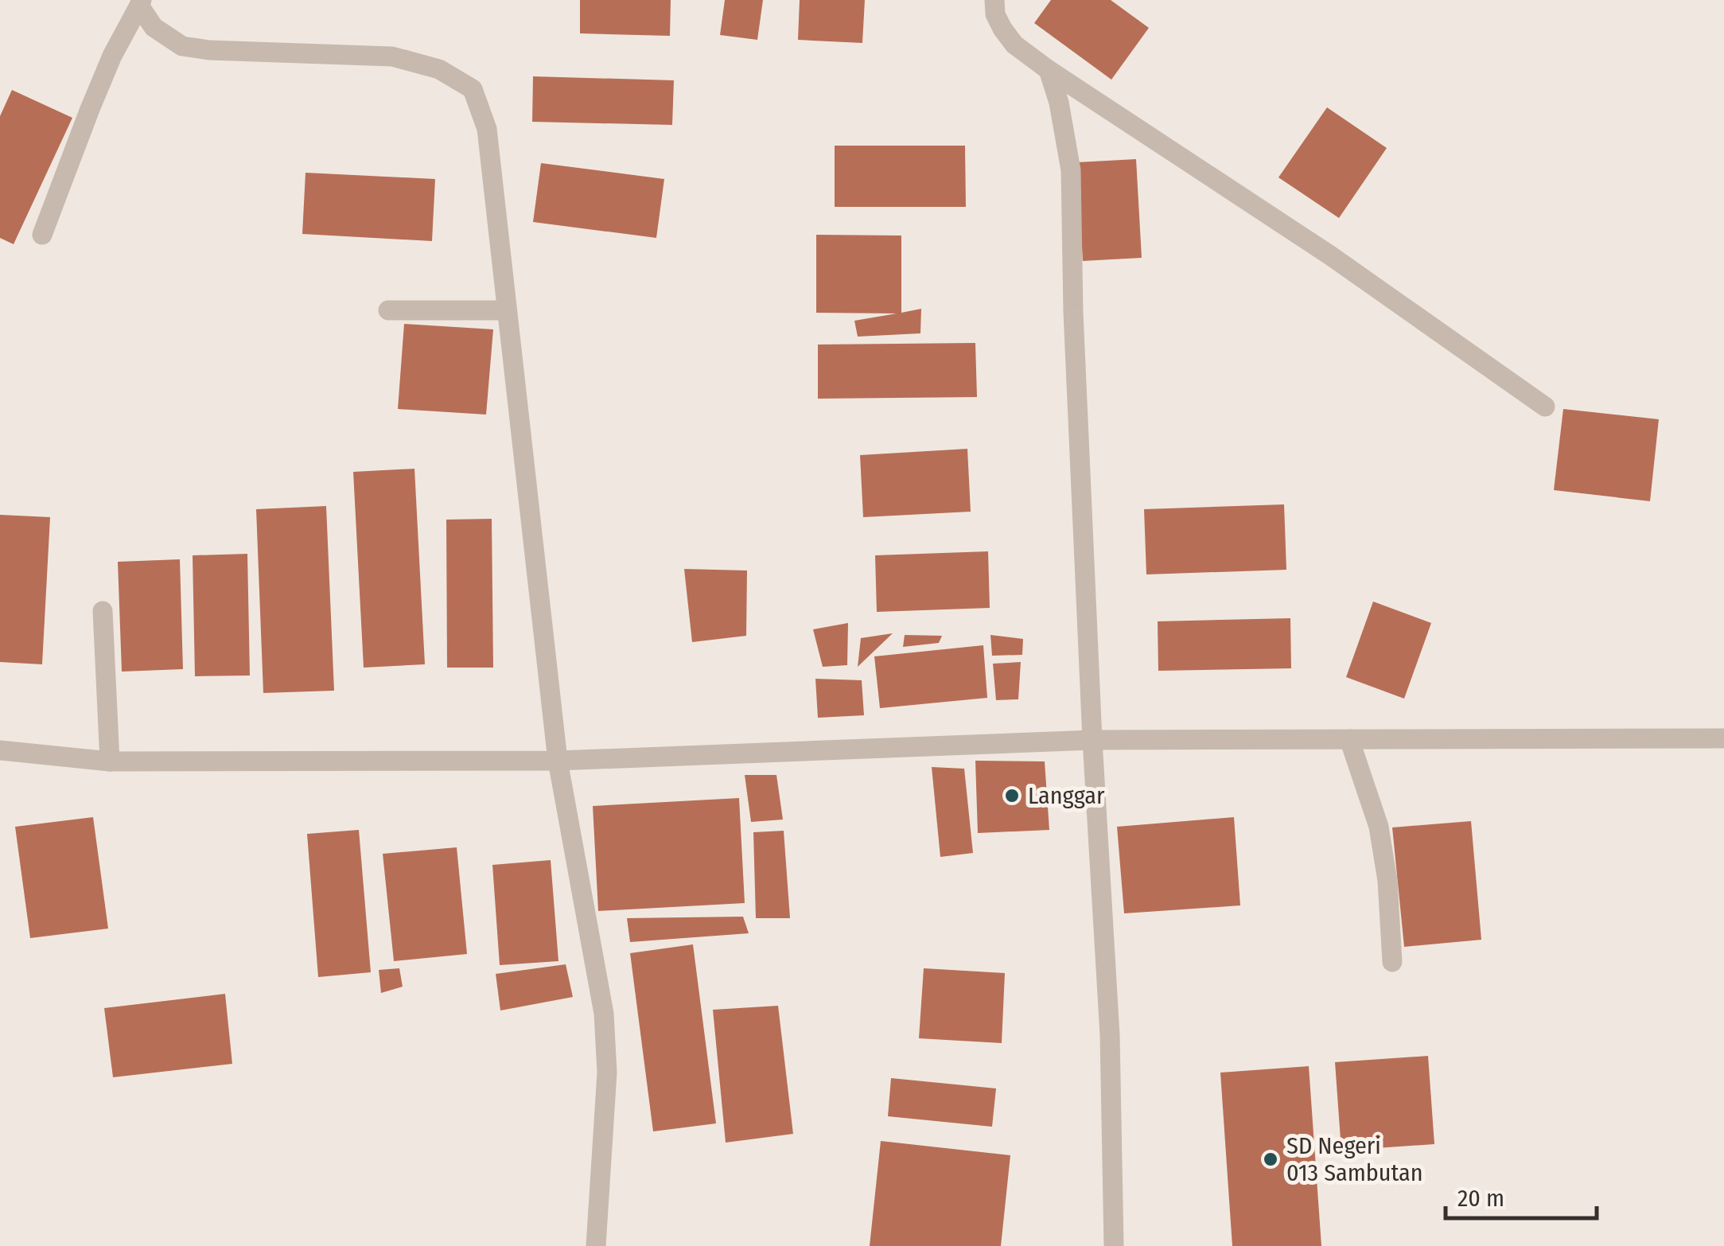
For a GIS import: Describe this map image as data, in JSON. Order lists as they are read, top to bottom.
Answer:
{
  "places": ["Langgar", "SD Negeri 013 Sambutan"],
  "scale_bar": "20 m"
}
